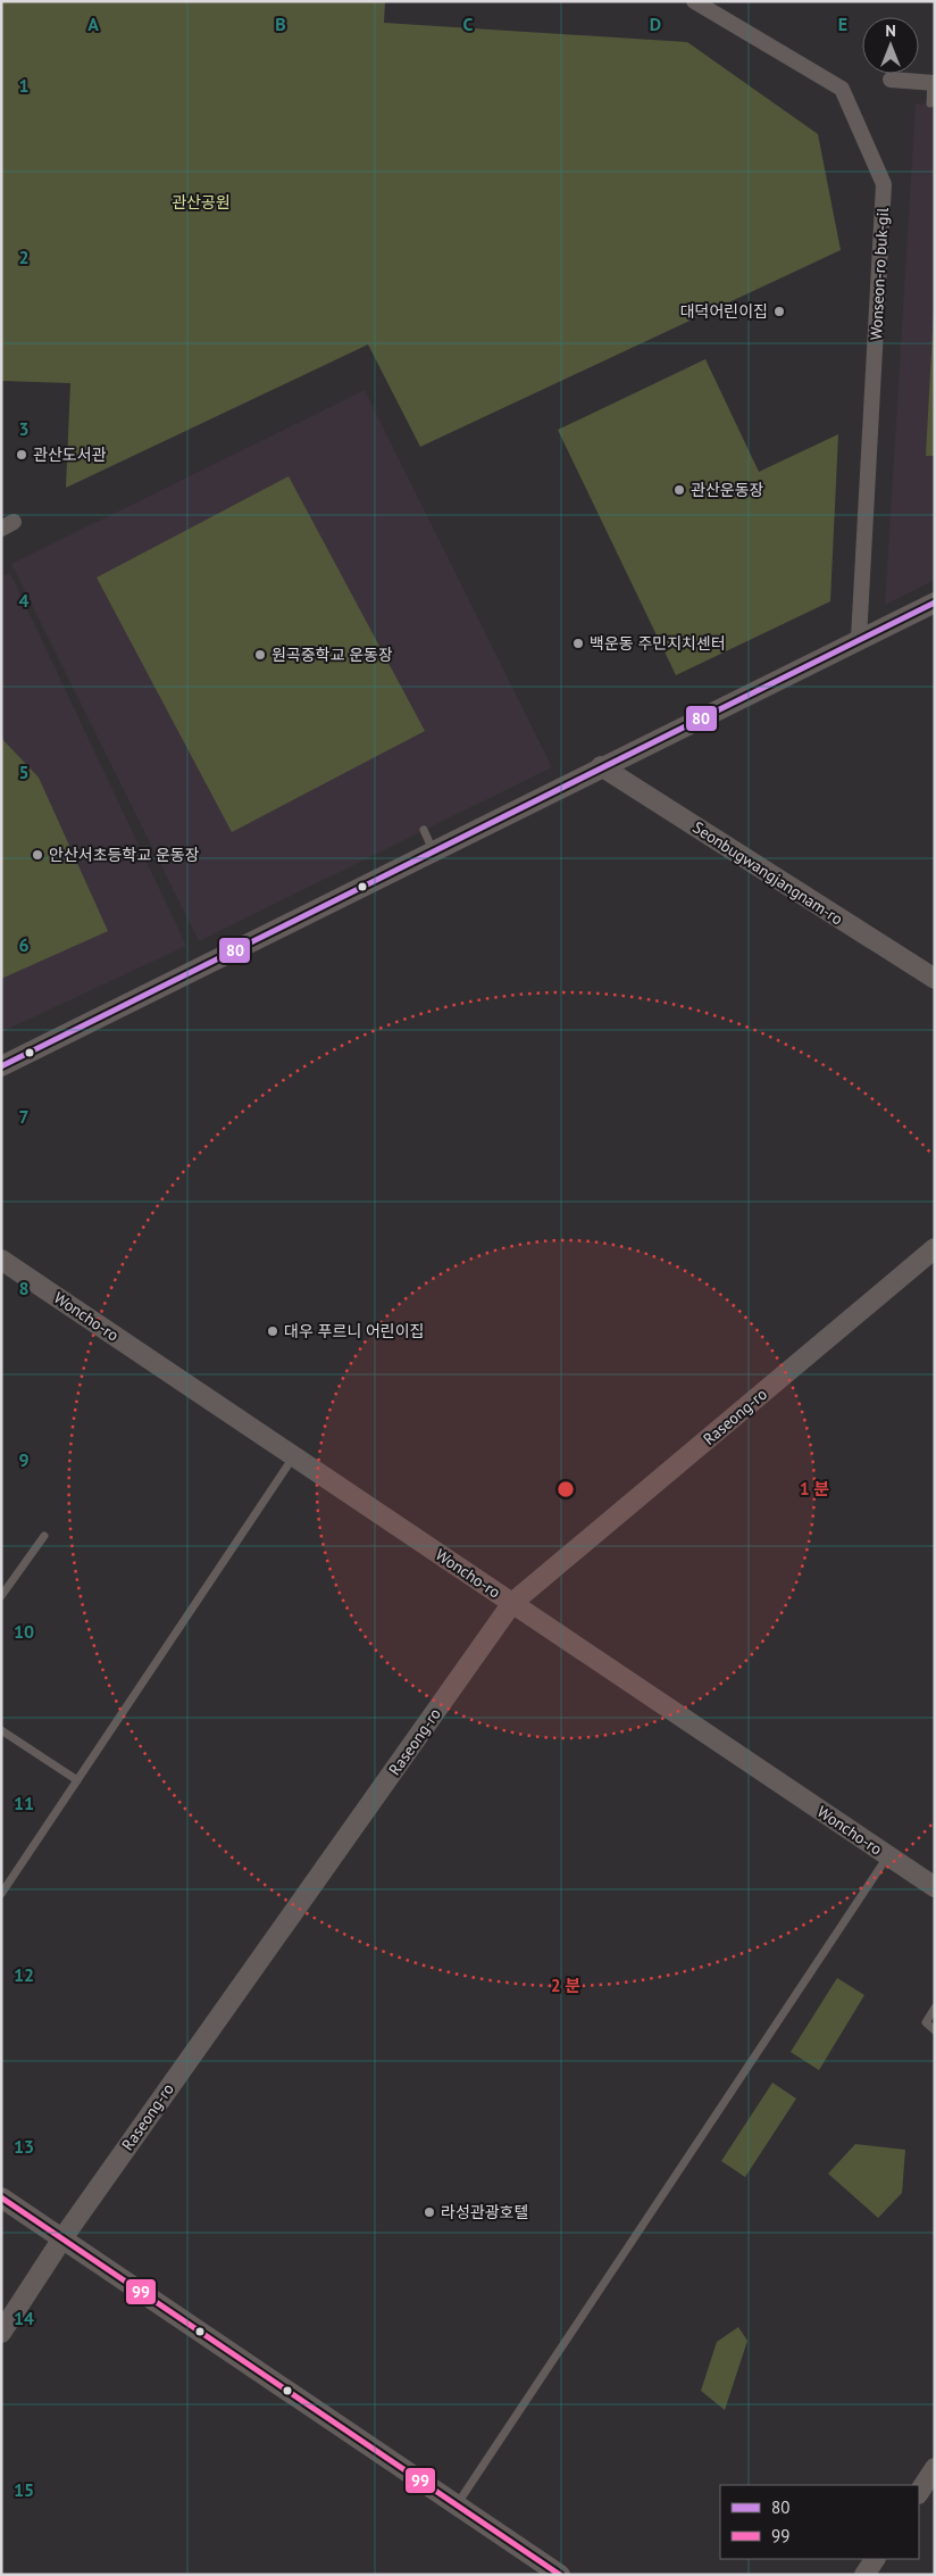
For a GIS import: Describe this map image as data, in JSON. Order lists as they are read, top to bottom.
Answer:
{
  "streets": {
    "street": [
      "Wonseon-ro buk-gil",
      "Seonbugwangjangnam-ro",
      "Woncho-ro",
      "Raseong-ro"
    ]
  },
  "crossings": [
    ["Woncho-ro", "Raseong-ro"]
  ],
  "parks": ["관산공원"],
  "places": [
    "대덕어린이집",
    "관산도서관",
    "관산운동장",
    "백운동 주민지치센터",
    "원곡중학교 운동장",
    "안산서초등학교 운동장",
    "대우 푸르니 어린이집",
    "라성관광호텔"
  ],
  "lines": ["transit line 80", "transit line 99"],
  "legend": ["80", "99"],
  "north": "top",
  "grid": {
    "columns": [
      "A",
      "B",
      "C",
      "D",
      "E"
    ],
    "rows": [
      "1",
      "2",
      "3",
      "4",
      "5",
      "6",
      "7",
      "8",
      "9",
      "10",
      "11",
      "12",
      "13",
      "14",
      "15"
    ]
  },
  "rings": ["1 분", "2 분"]
}
